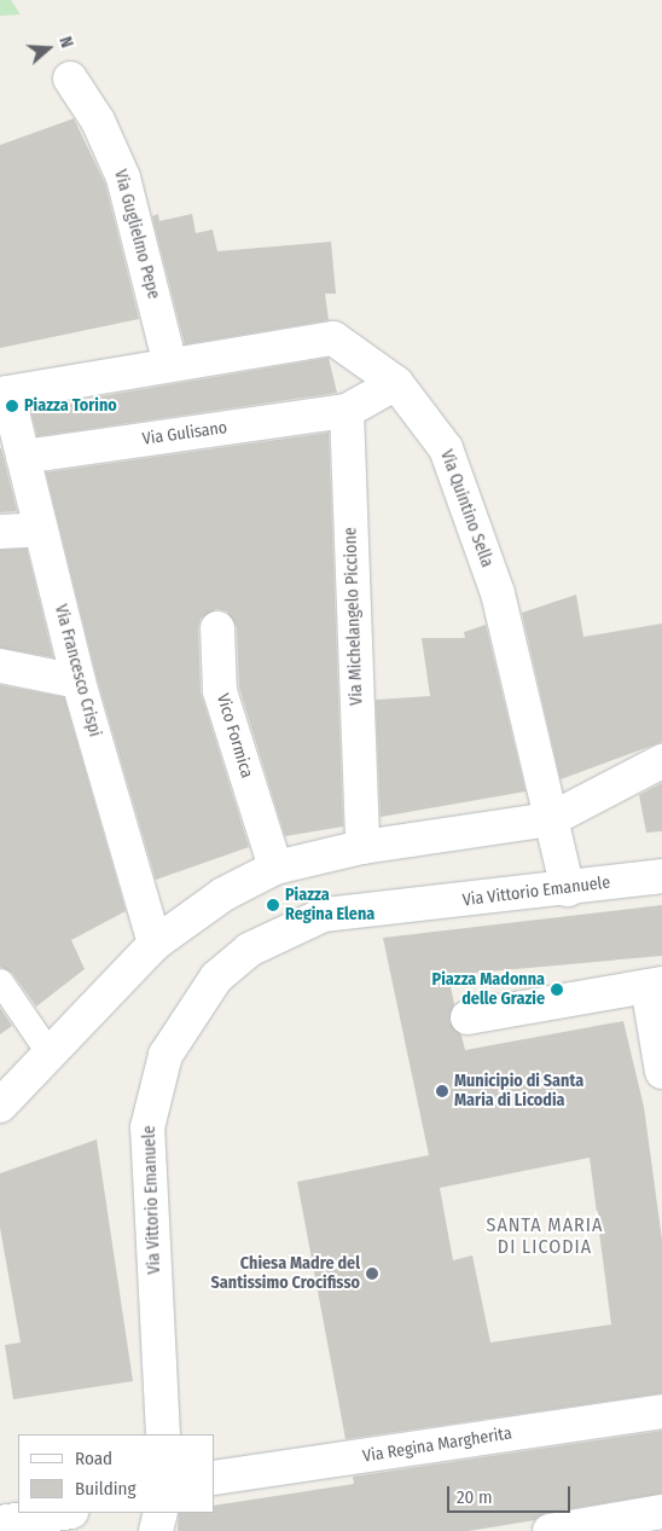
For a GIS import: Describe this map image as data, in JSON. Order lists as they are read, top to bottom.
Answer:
{
  "streets": {
    "street": [
      "Via Guglielmo Pepe",
      "Via Gulisano",
      "Via Quintino Sella",
      "Via Michelangelo Piccione",
      "Via Francesco Crispi",
      "Vico Formica",
      "Via Vittorio Emanuele",
      "Via Regina Margherita"
    ]
  },
  "crossings": [
    ["Via Guglielmo Pepe", "Via Quintino Sella"],
    ["Via Gulisano", "Via Michelangelo Piccione"],
    ["Via Gulisano", "Via Francesco Crispi"],
    ["Via Quintino Sella", "Via Francesco Crispi"],
    ["Via Quintino Sella", "Via Vittorio Emanuele"]
  ],
  "districts": ["SANTA MARIA DI LICODIA"],
  "places": [
    "Piazza Torino",
    "Piazza Regina Elena",
    "Piazza Madonna delle Grazie",
    "Municipio di Santa Maria di Licodia",
    "Chiesa Madre del Santissimo Crocifisso"
  ],
  "legend": ["Road", "Building"],
  "scale_bar": "20 m",
  "north": "right"
}
